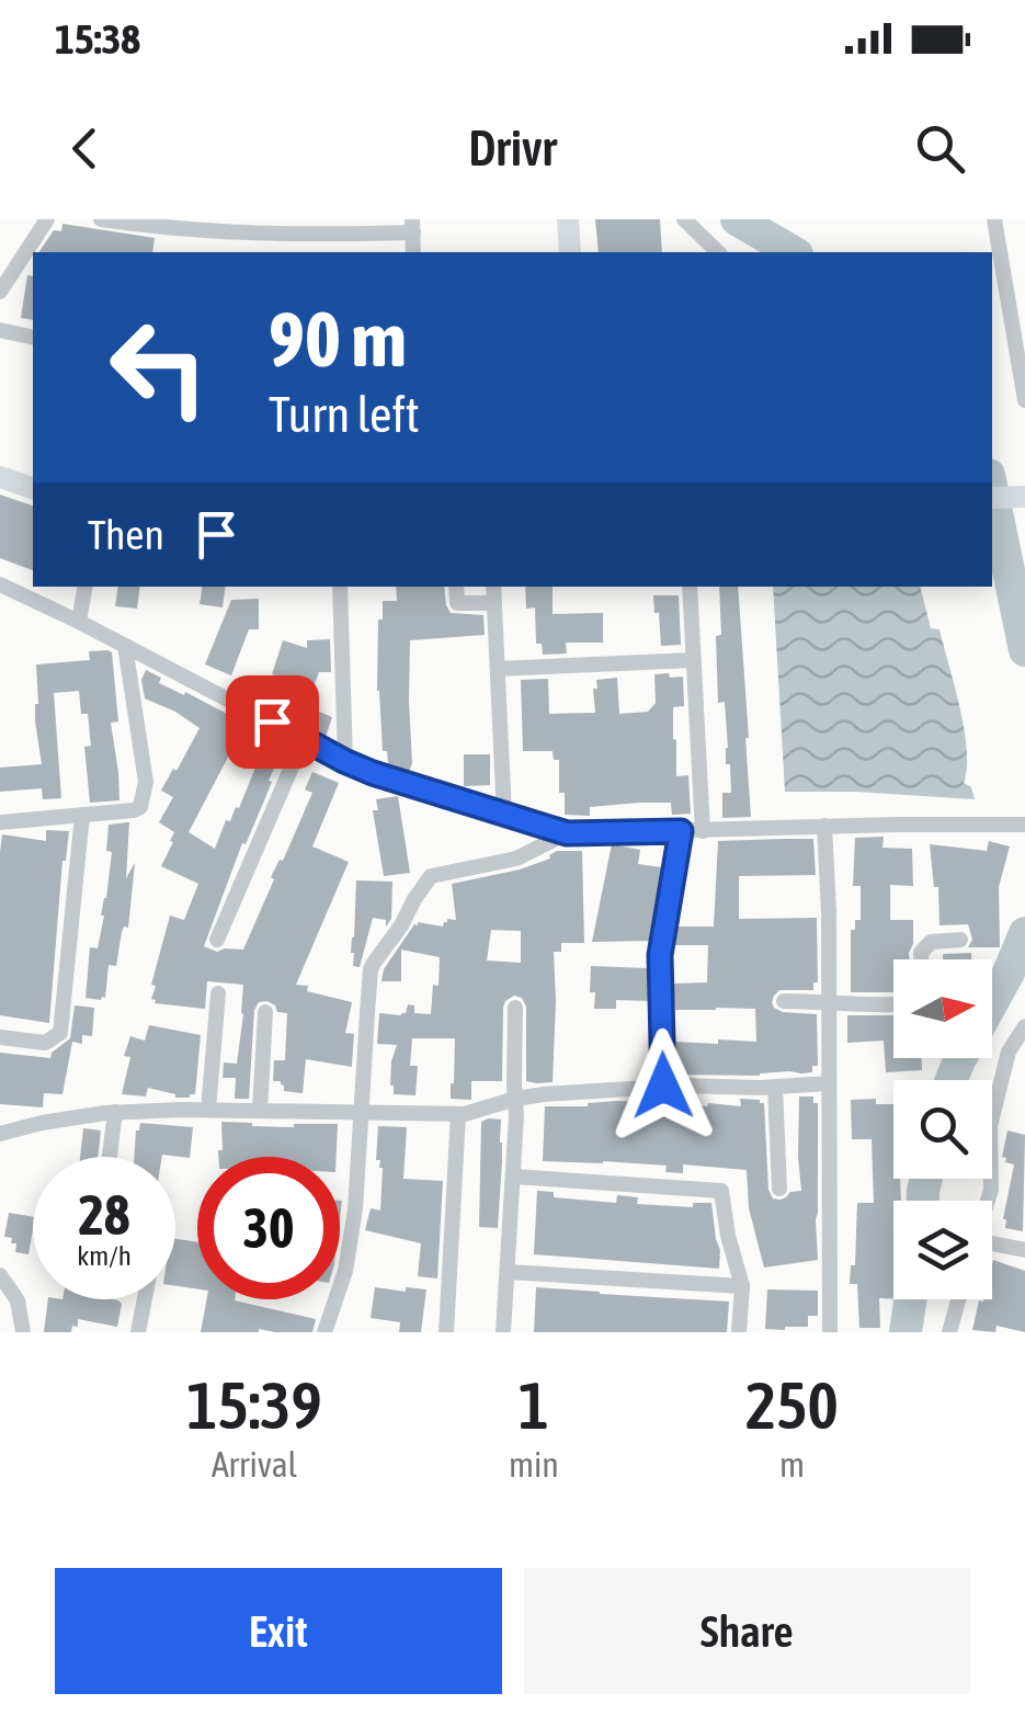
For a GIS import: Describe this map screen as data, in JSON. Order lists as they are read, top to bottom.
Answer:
{
  "north": "right",
  "page": {
    "status": "15:38",
    "header": "Drivr",
    "turn": ["90 m", "Turn left"],
    "then": "Then",
    "speed": "28 km/h",
    "limit": "30",
    "eta": [
      "15:39",
      "Arrival",
      "1",
      "min",
      "250",
      "m"
    ],
    "buttons": ["Exit", "Share"]
  }
}
